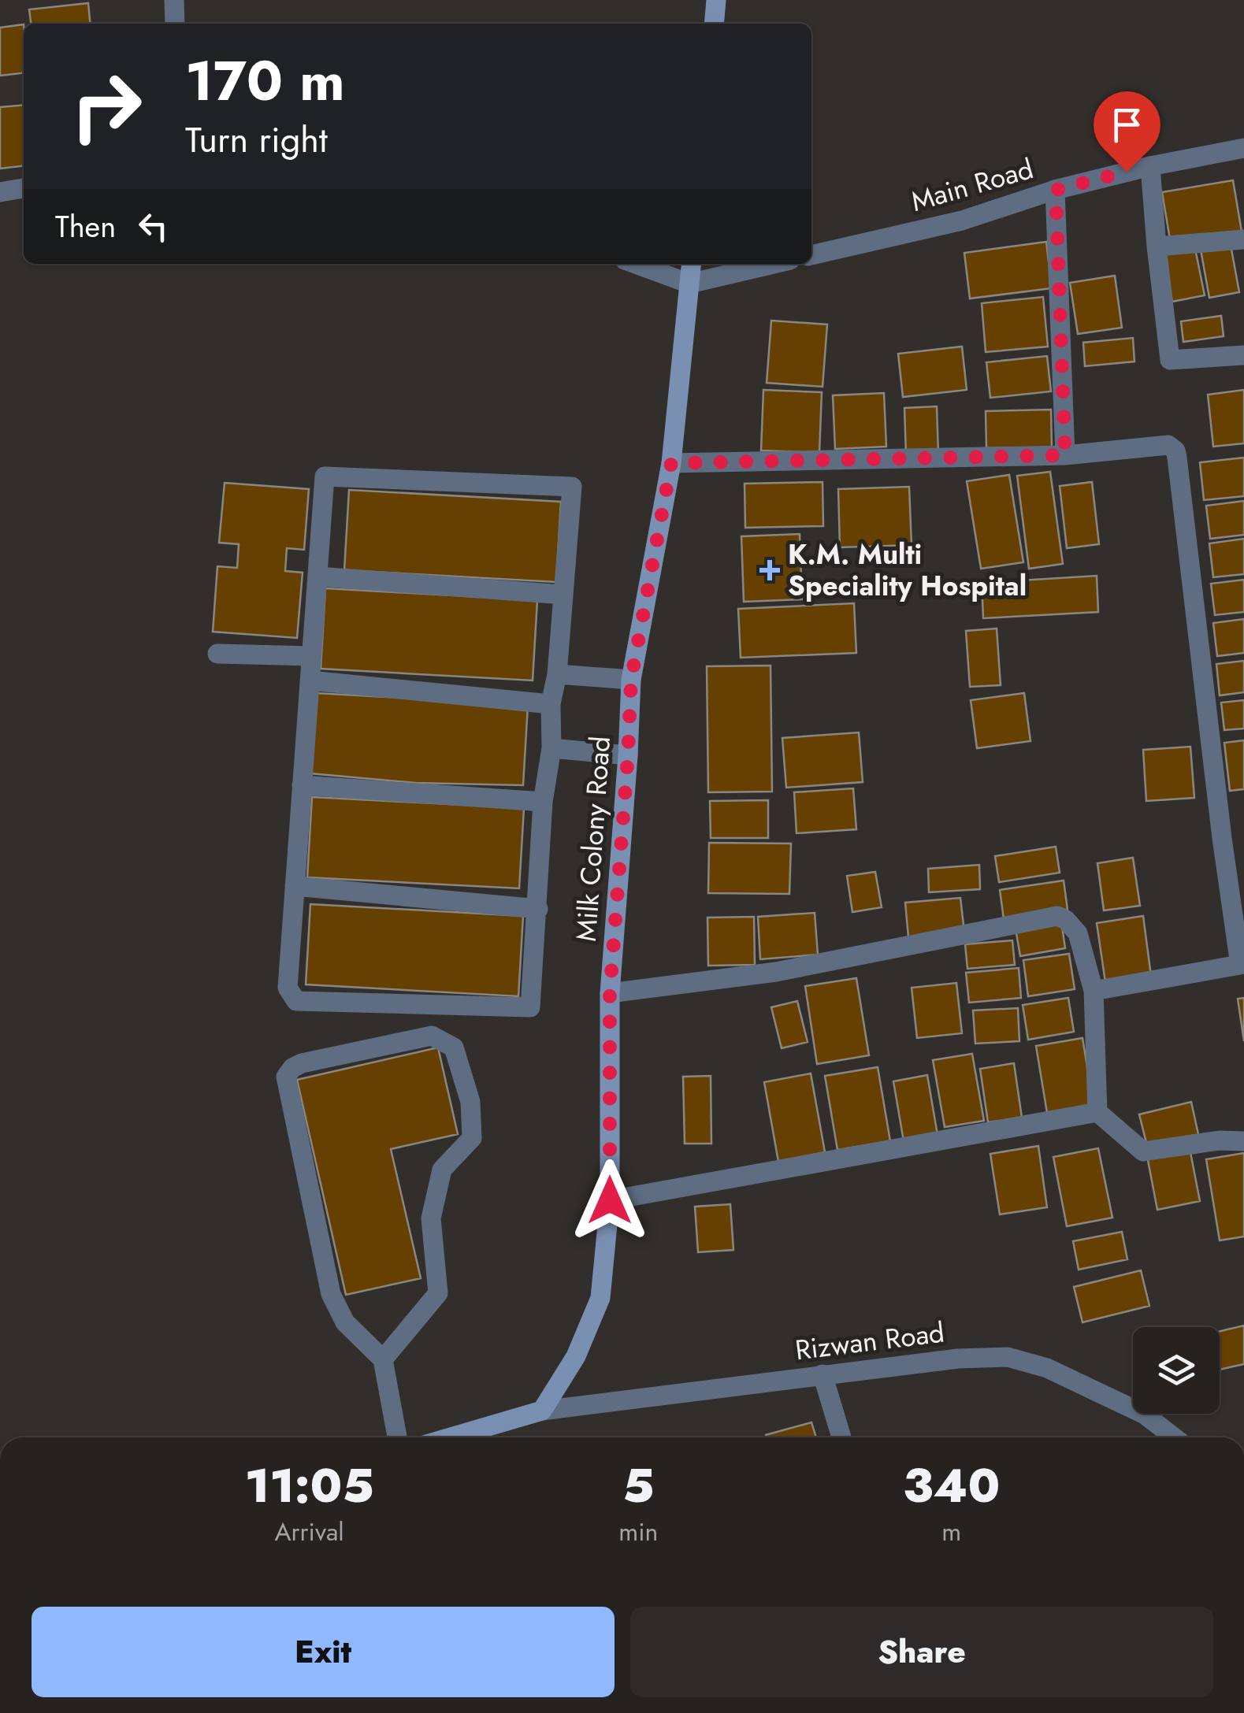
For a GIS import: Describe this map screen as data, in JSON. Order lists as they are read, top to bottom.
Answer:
{
  "streets": {
    "main road": ["Milk Colony Road"],
    "street": ["Main Road", "Rizwan Road"]
  },
  "crossings": [
    ["Milk Colony Road", "Rizwan Road"]
  ],
  "places": {
    "health": ["K.M. Multi Speciality Hospital"]
  },
  "page": {
    "turn": ["170 m", "Turn right"],
    "then": "Then",
    "eta": [
      "11:05",
      "Arrival",
      "5",
      "min",
      "340",
      "m"
    ],
    "buttons": ["Exit", "Share"]
  }
}
